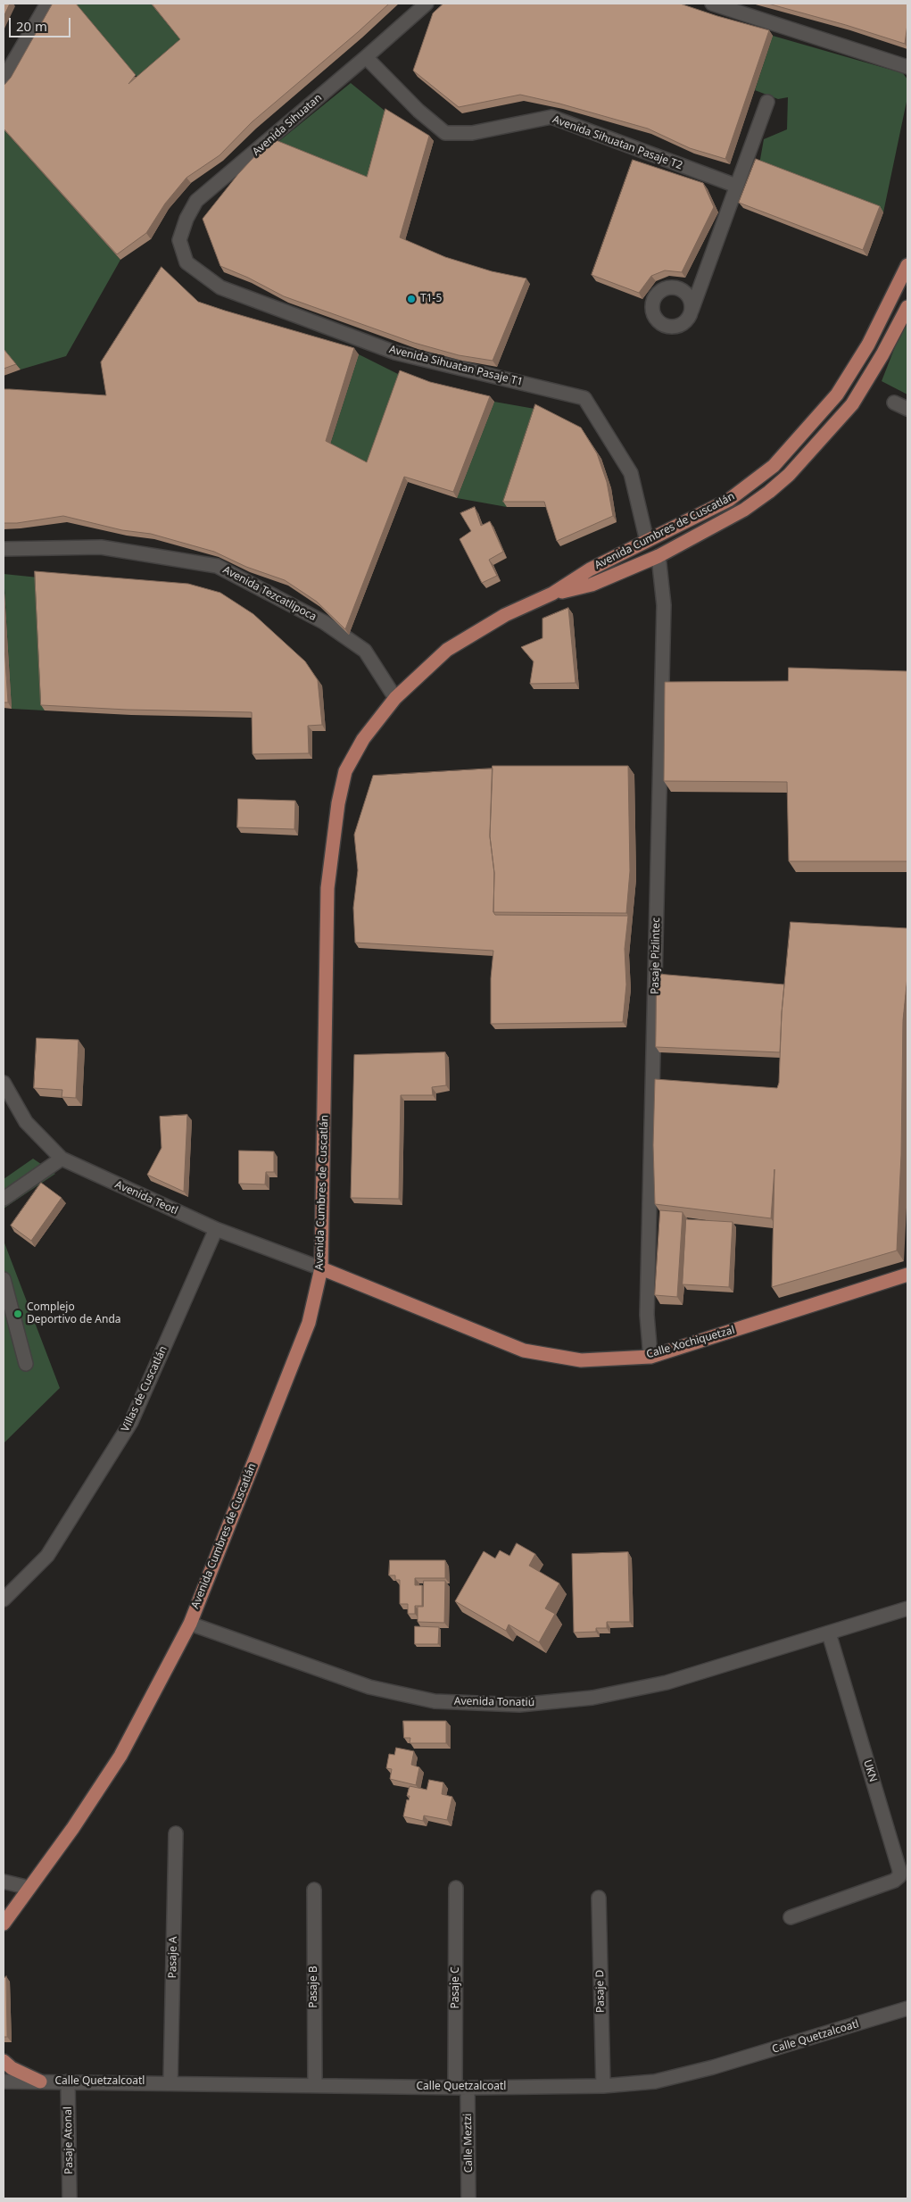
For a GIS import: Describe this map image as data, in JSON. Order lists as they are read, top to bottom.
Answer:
{
  "streets": {
    "main road": ["Avenida Cumbres de Cuscatlán", "Calle Xochiquetzal"],
    "street": [
      "Avenida Sihuatan",
      "Avenida Sihuatan Pasaje T2",
      "Avenida Sihuatan Pasaje T1",
      "Avenida Tezcatlipoca",
      "Pasaje Pizlintec",
      "Avenida Teotl",
      "Villas de Cuscatlán",
      "Avenida Tonatiú",
      "UKN",
      "Pasaje A",
      "Pasaje B",
      "Pasaje C",
      "Pasaje D",
      "Calle Quetzalcoatl",
      "Pasaje Atonal",
      "Calle Meztzi"
    ]
  },
  "crossings": [
    ["Avenida Sihuatan", "Avenida Sihuatan Pasaje T2"],
    ["Avenida Sihuatan", "Avenida Sihuatan Pasaje T1"],
    ["Avenida Sihuatan Pasaje T1", "Avenida Cumbres de Cuscatlán"],
    ["Avenida Cumbres de Cuscatlán", "Avenida Tezcatlipoca"],
    ["Avenida Cumbres de Cuscatlán", "Pasaje Pizlintec"],
    ["Avenida Cumbres de Cuscatlán", "Avenida Teotl"],
    ["Avenida Cumbres de Cuscatlán", "Calle Xochiquetzal"],
    ["Avenida Cumbres de Cuscatlán", "Avenida Tonatiú"],
    ["Pasaje Pizlintec", "Calle Xochiquetzal"],
    ["Avenida Teotl", "Calle Xochiquetzal"],
    ["Avenida Teotl", "Villas de Cuscatlán"],
    ["Avenida Tonatiú", "UKN"],
    ["Pasaje A", "Calle Quetzalcoatl"],
    ["Pasaje B", "Calle Quetzalcoatl"],
    ["Pasaje C", "Calle Quetzalcoatl"],
    ["Pasaje C", "Calle Meztzi"],
    ["Pasaje D", "Calle Quetzalcoatl"],
    ["Calle Quetzalcoatl", "Pasaje Atonal"],
    ["Calle Quetzalcoatl", "Calle Meztzi"]
  ],
  "places": ["T1-5", "Complejo Deportivo de Anda"],
  "scale_bar": "20 m"
}
